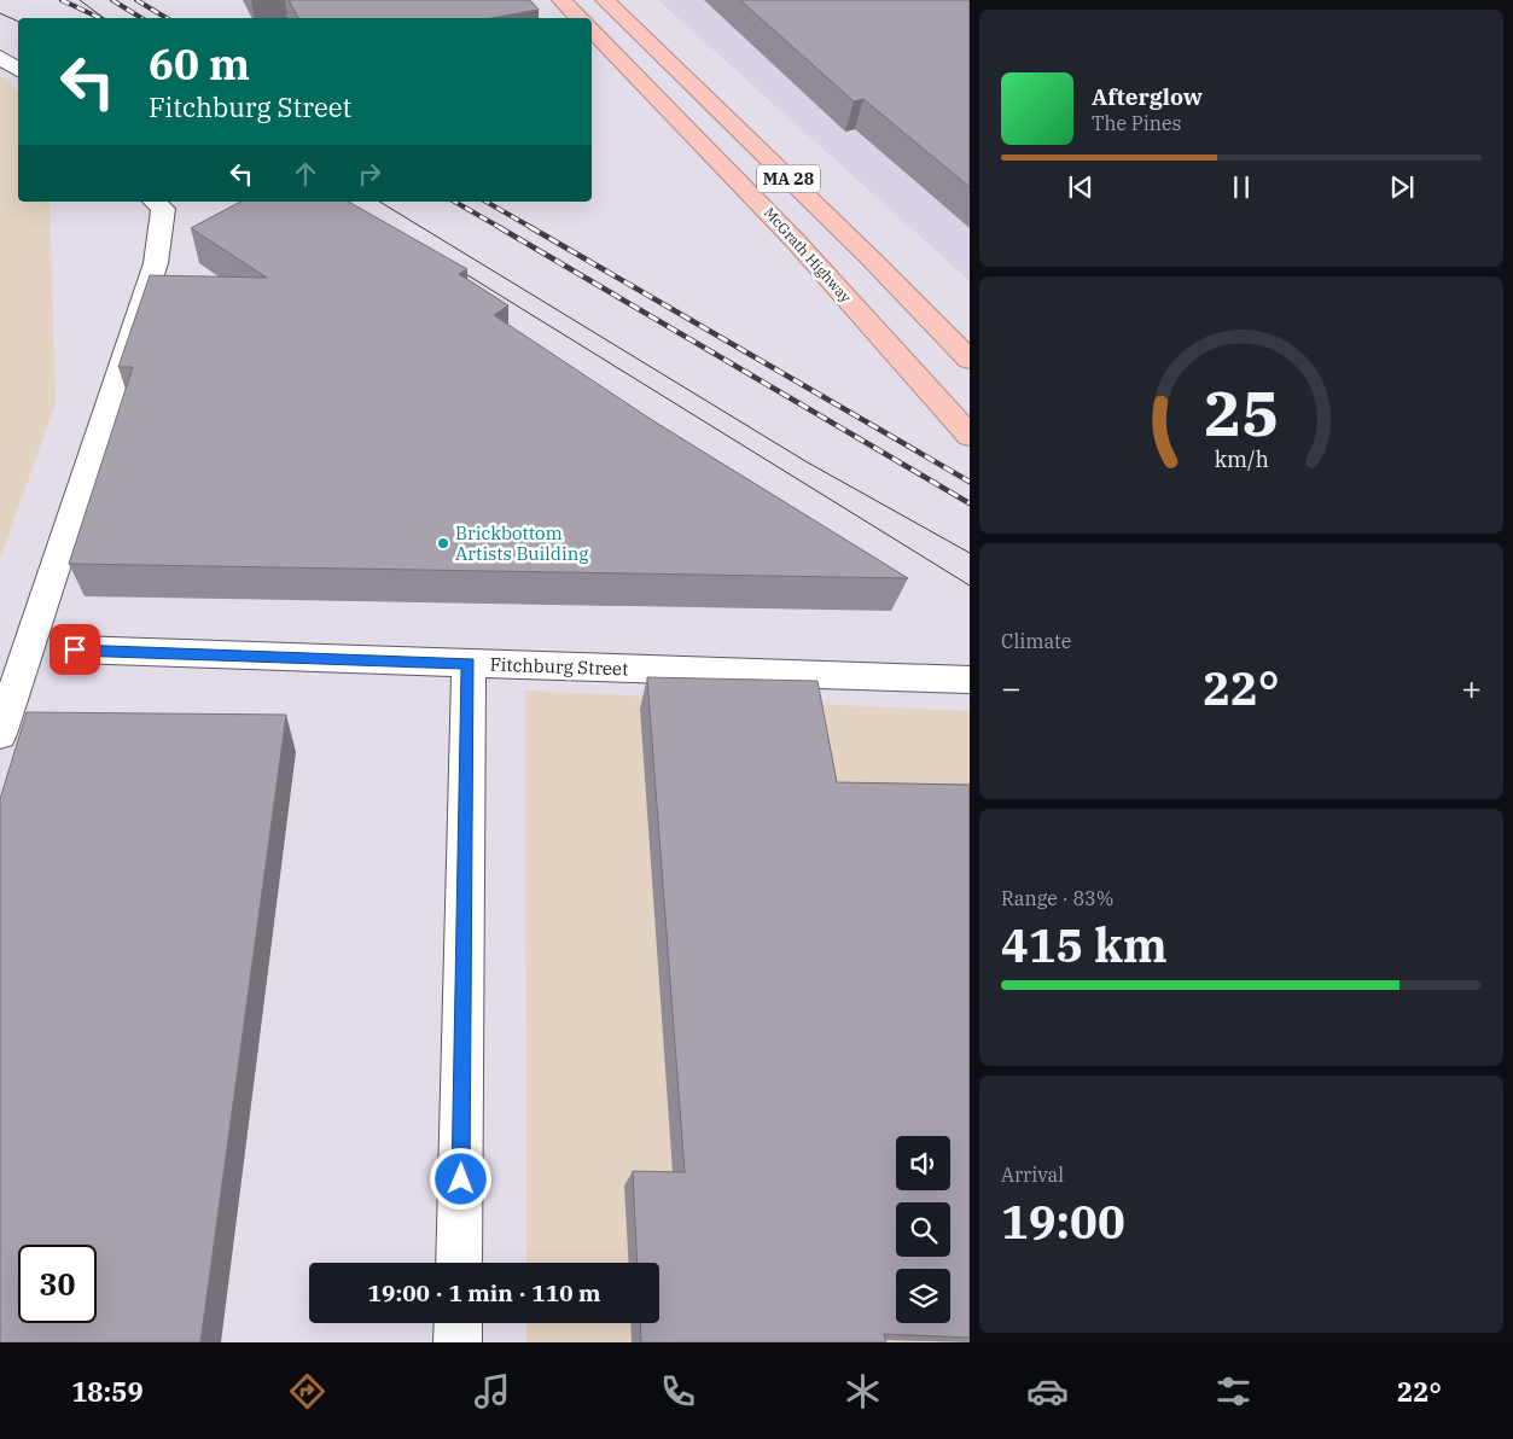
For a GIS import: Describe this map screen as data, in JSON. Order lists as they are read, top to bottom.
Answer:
{
  "streets": {
    "highway": ["MA 28", "McGrath Highway"],
    "street": ["Fitchburg Street"]
  },
  "places": ["Brickbottom Artists Building"],
  "page": {
    "turn": ["60 m", "Fitchburg Street"],
    "song": ["Afterglow", "The Pines"],
    "tile": [
      "Climate",
      ["Range · 83%", "415 km"],
      ["Arrival", "19:00"]
    ],
    "heat": ["−", "22°", "+"],
    "limit": "30",
    "trip": "19:00 · 1 min · 110 m",
    "tabs": ["18:59", "22°"],
    "gauge": ["25", "km/h"]
  }
}
